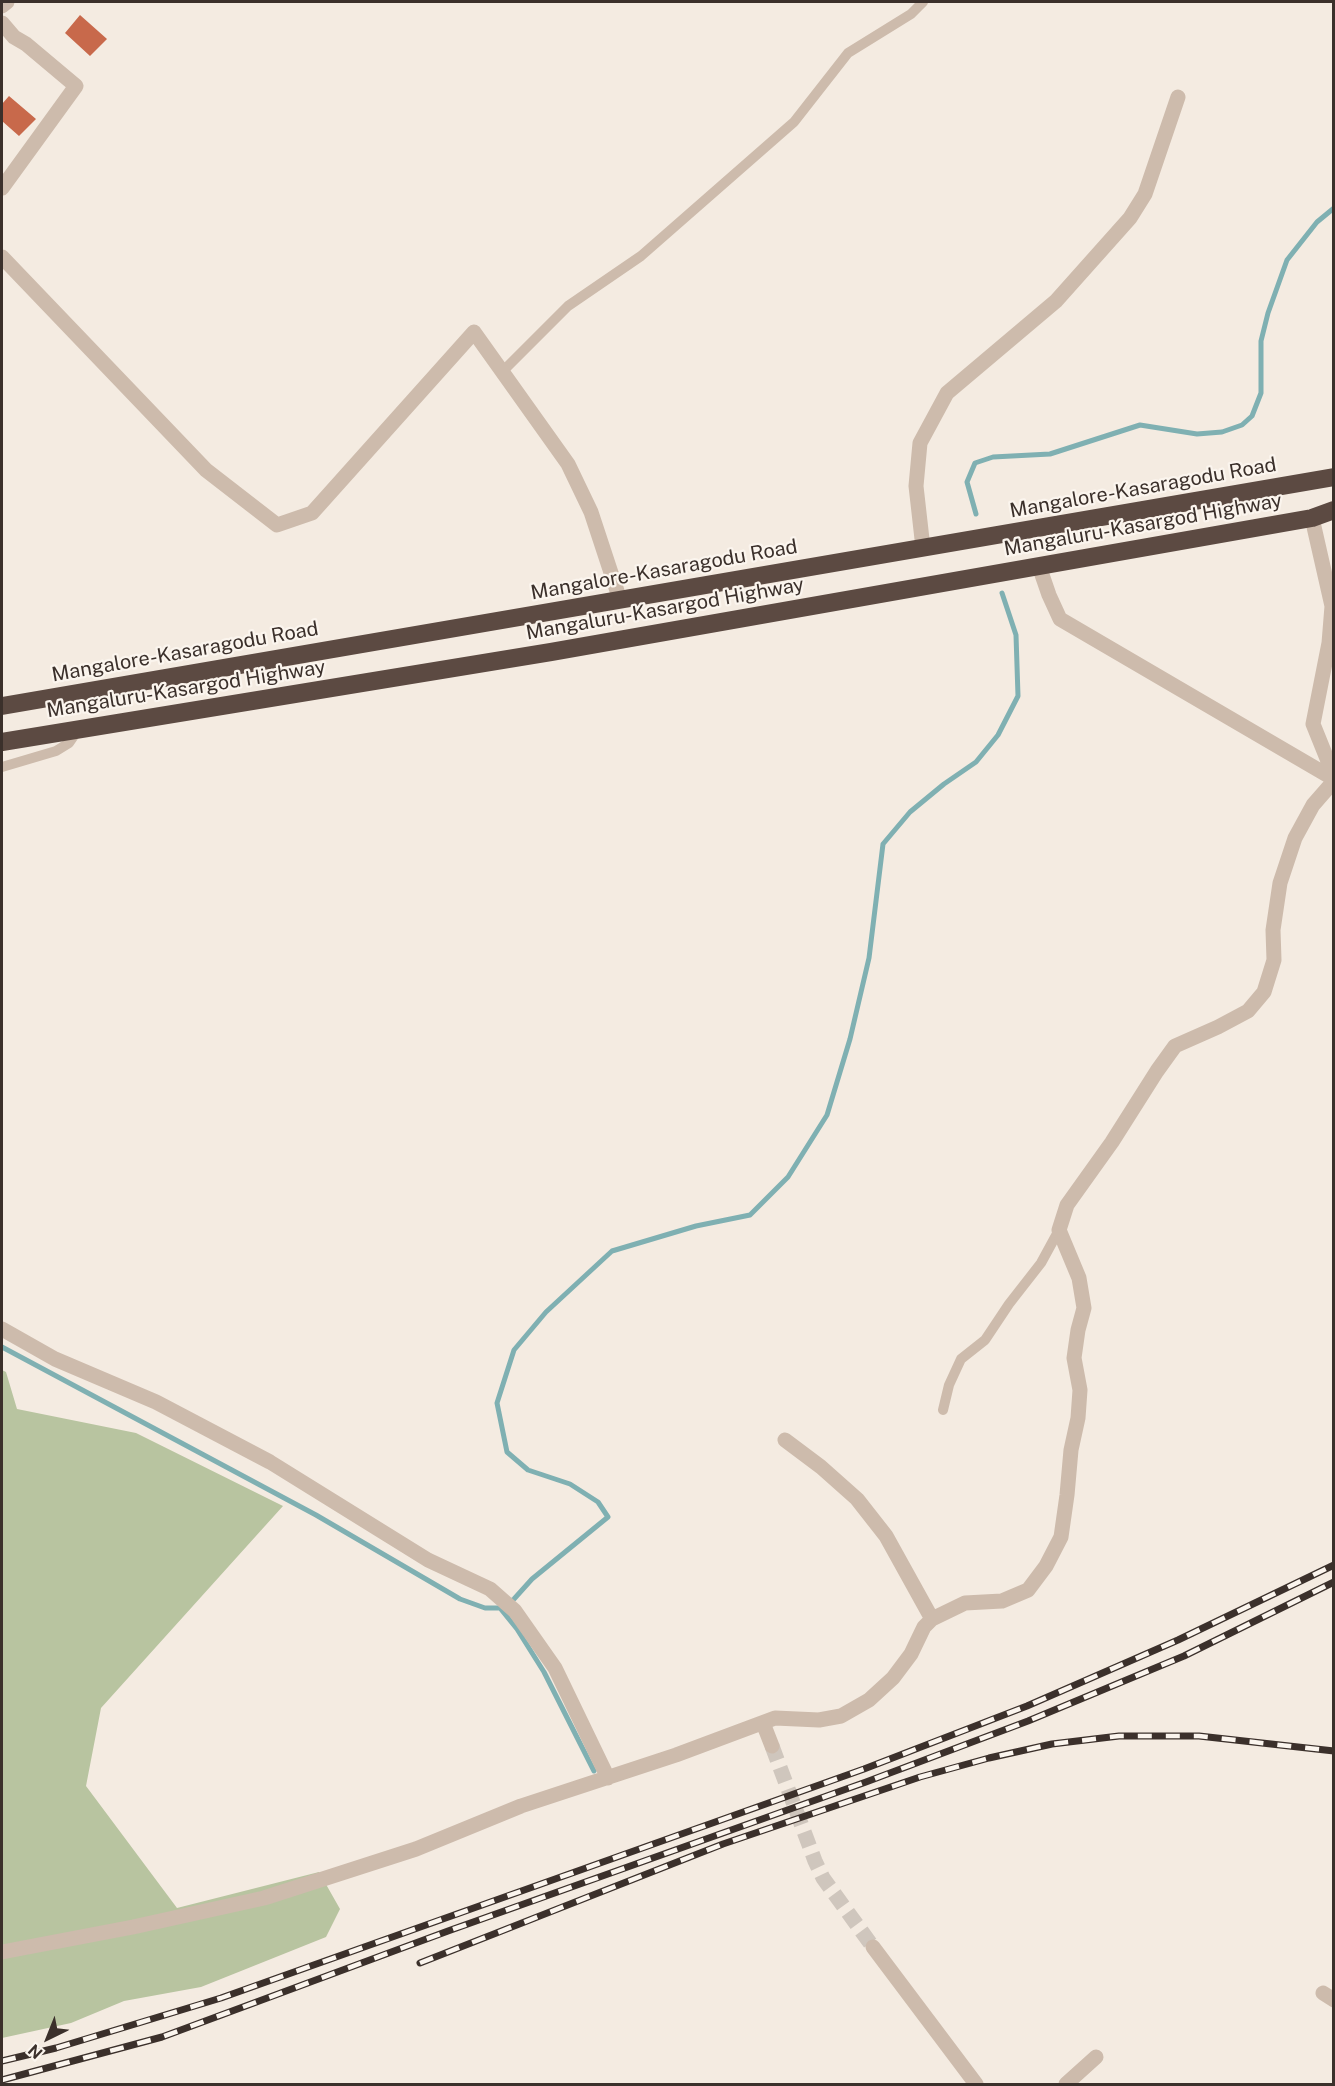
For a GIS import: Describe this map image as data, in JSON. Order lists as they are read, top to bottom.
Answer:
{
  "streets": {
    "highway": ["Mangalore-Kasaragodu Road", "Mangaluru-Kasargod Highway"]
  },
  "north": "bottom left"
}
